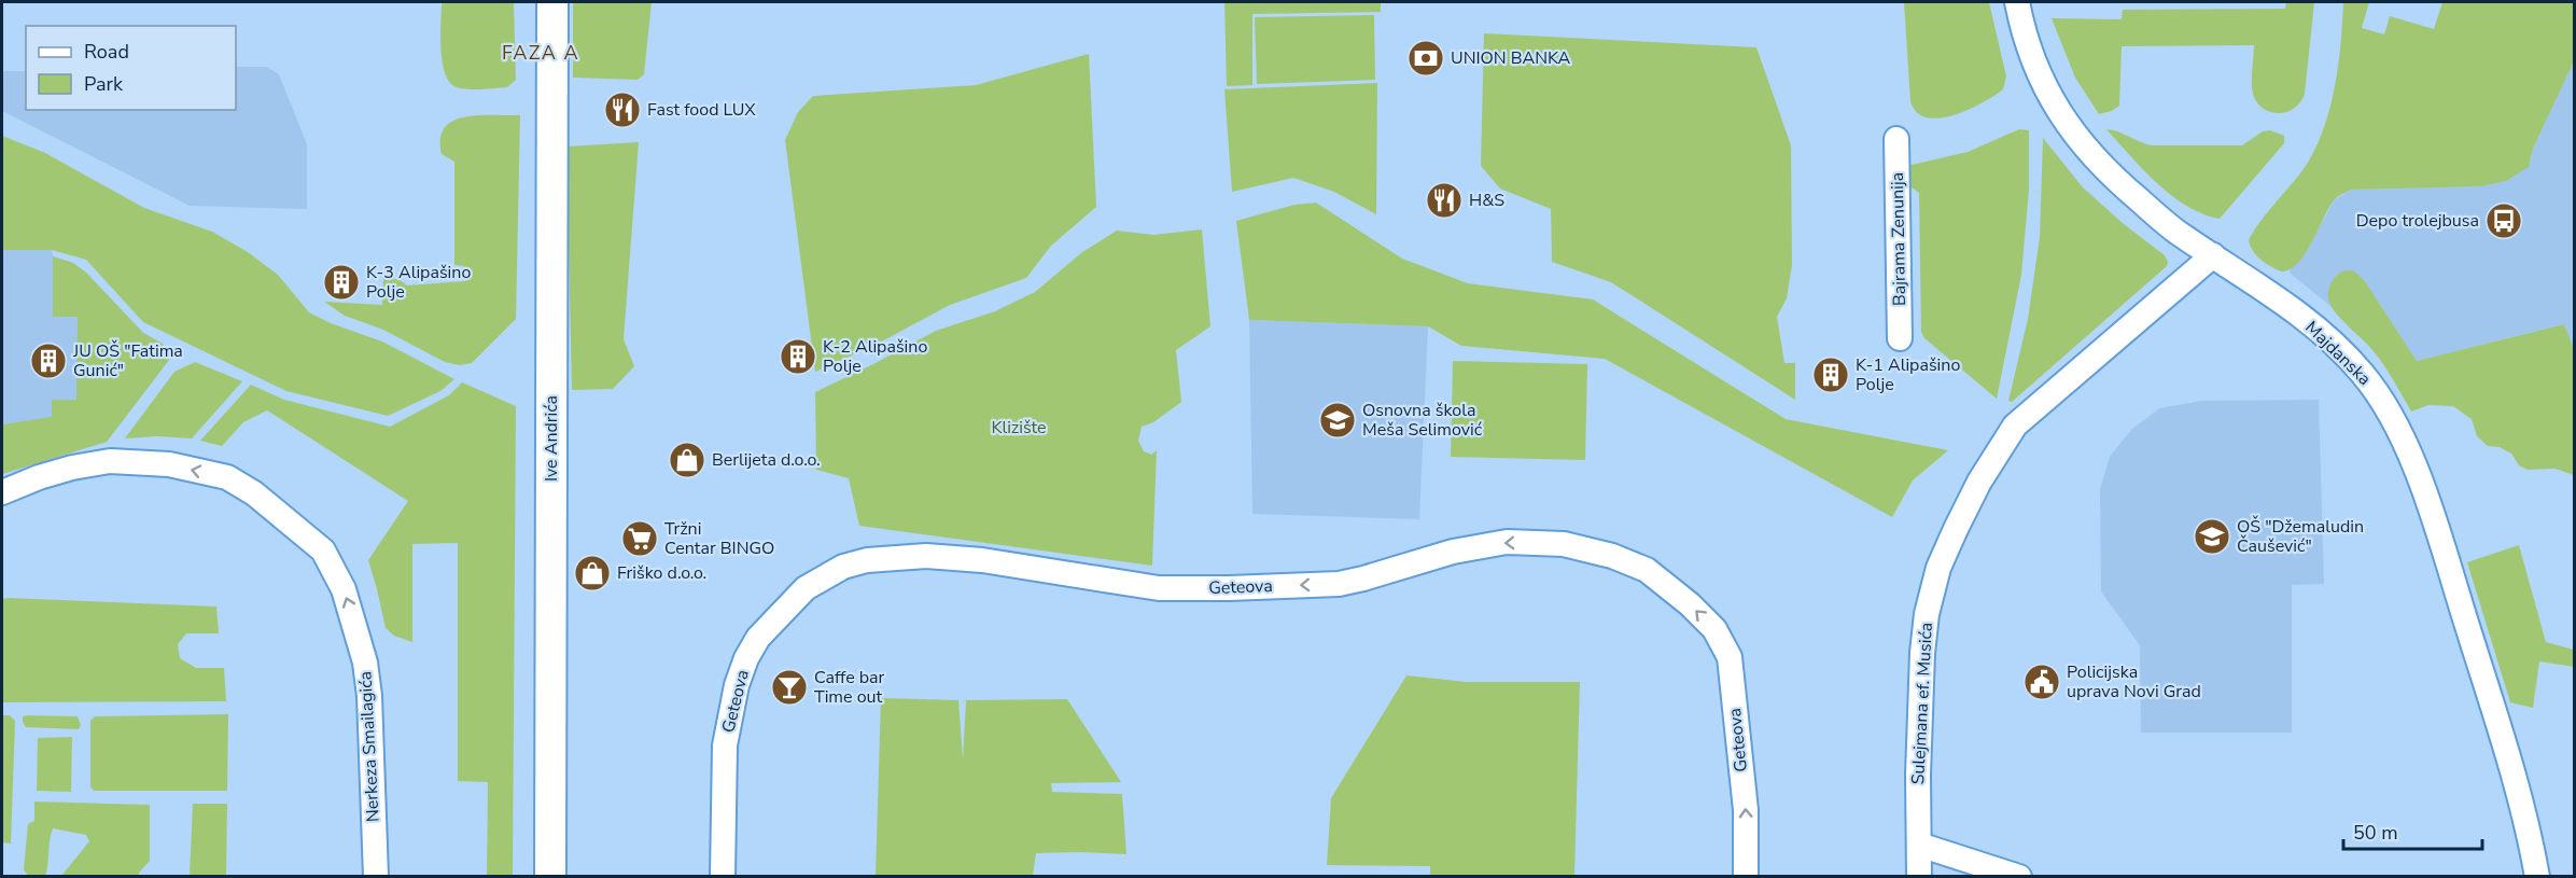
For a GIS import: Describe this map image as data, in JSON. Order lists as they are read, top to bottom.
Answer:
{
  "streets": {
    "main road": ["Ive Andrića"],
    "street": [
      "Bajrama Zenunija",
      "Majdanska",
      "Geteova",
      "Sulejmana ef. Musića",
      "Nerkeza Smailagića"
    ]
  },
  "crossings": [
    ["Majdanska", "Sulejmana ef. Musića"]
  ],
  "districts": ["FAZA A"],
  "parks": ["Klizište"],
  "places": {
    "bank": ["UNION BANKA"],
    "restaurant": ["Fast food LUX", "H&S"],
    "bus stop": ["Depo trolejbusa"],
    "building": [
      "K-3 Alipašino Polje",
      "K-2 Alipašino Polje",
      "JU OŠ \"Fatima Gunić\"",
      "K-1 Alipašino Polje"
    ],
    "school or university": ["Osnovna škola Meša Selimović", "OŠ \"Džemaludin Čaušević\""],
    "shop": ["Berlijeta d.o.o.", "Friško d.o.o."],
    "supermarket": ["Tržni Centar BINGO"],
    "public building": ["Policijska uprava Novi Grad"],
    "bar": ["Caffe bar Time out"]
  },
  "legend": ["Road", "Park"],
  "scale_bar": "50 m"
}
